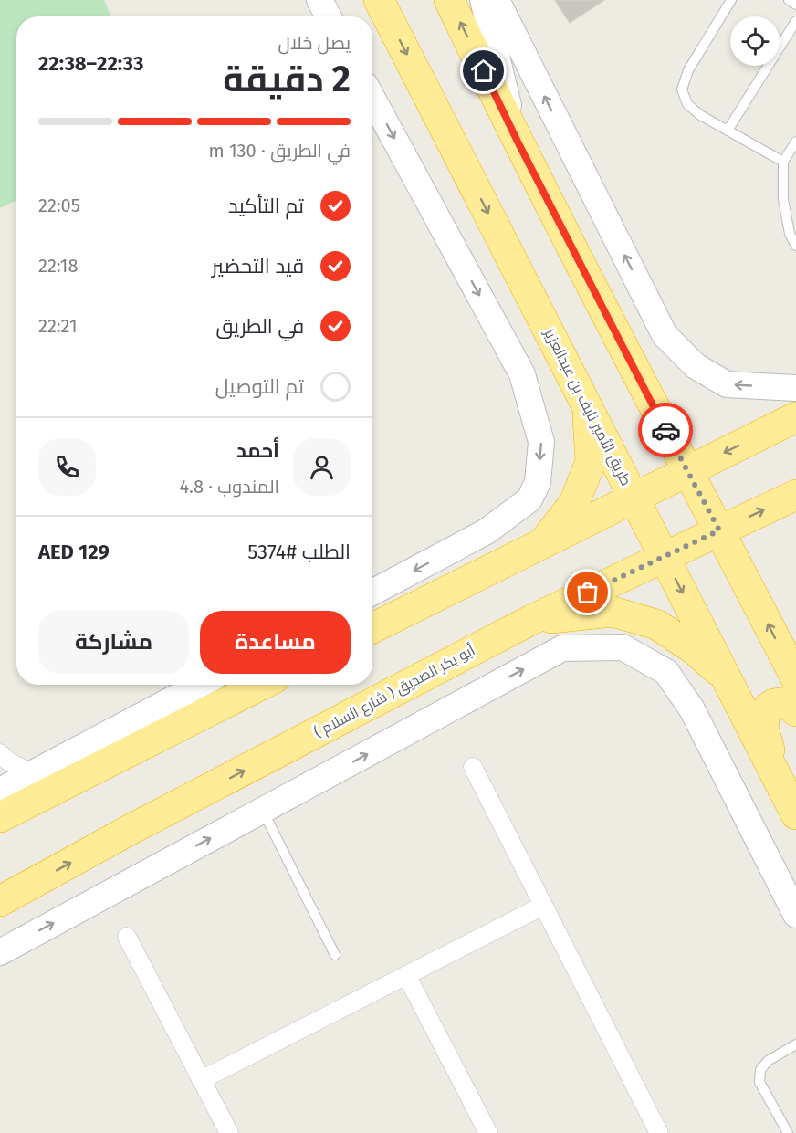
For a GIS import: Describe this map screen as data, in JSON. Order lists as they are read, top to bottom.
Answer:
{
  "streets": {
    "highway": ["طريق الأمير نايف بن عبدالعزيز", "( شارع السلام ) أبو بكر الصديق"]
  },
  "crossings": [
    ["طريق الأمير نايف بن عبدالعزيز", "( شارع السلام ) أبو بكر الصديق"]
  ],
  "page": {
    "heading": ["2 دقيقة", "يصل خلال", "22:33–22:38"],
    "panel": [
      "أحمد",
      "المندوب · 4.8",
      "الطلب #5374",
      "AED 129"
    ],
    "bar": "في الطريق · 130 m",
    "list": [
      ["تم التأكيد", "22:05"],
      ["قيد التحضير", "22:18"],
      ["في الطريق", "22:21"],
      "تم التوصيل"
    ],
    "buttons": ["مساعدة", "مشاركة"]
  }
}
